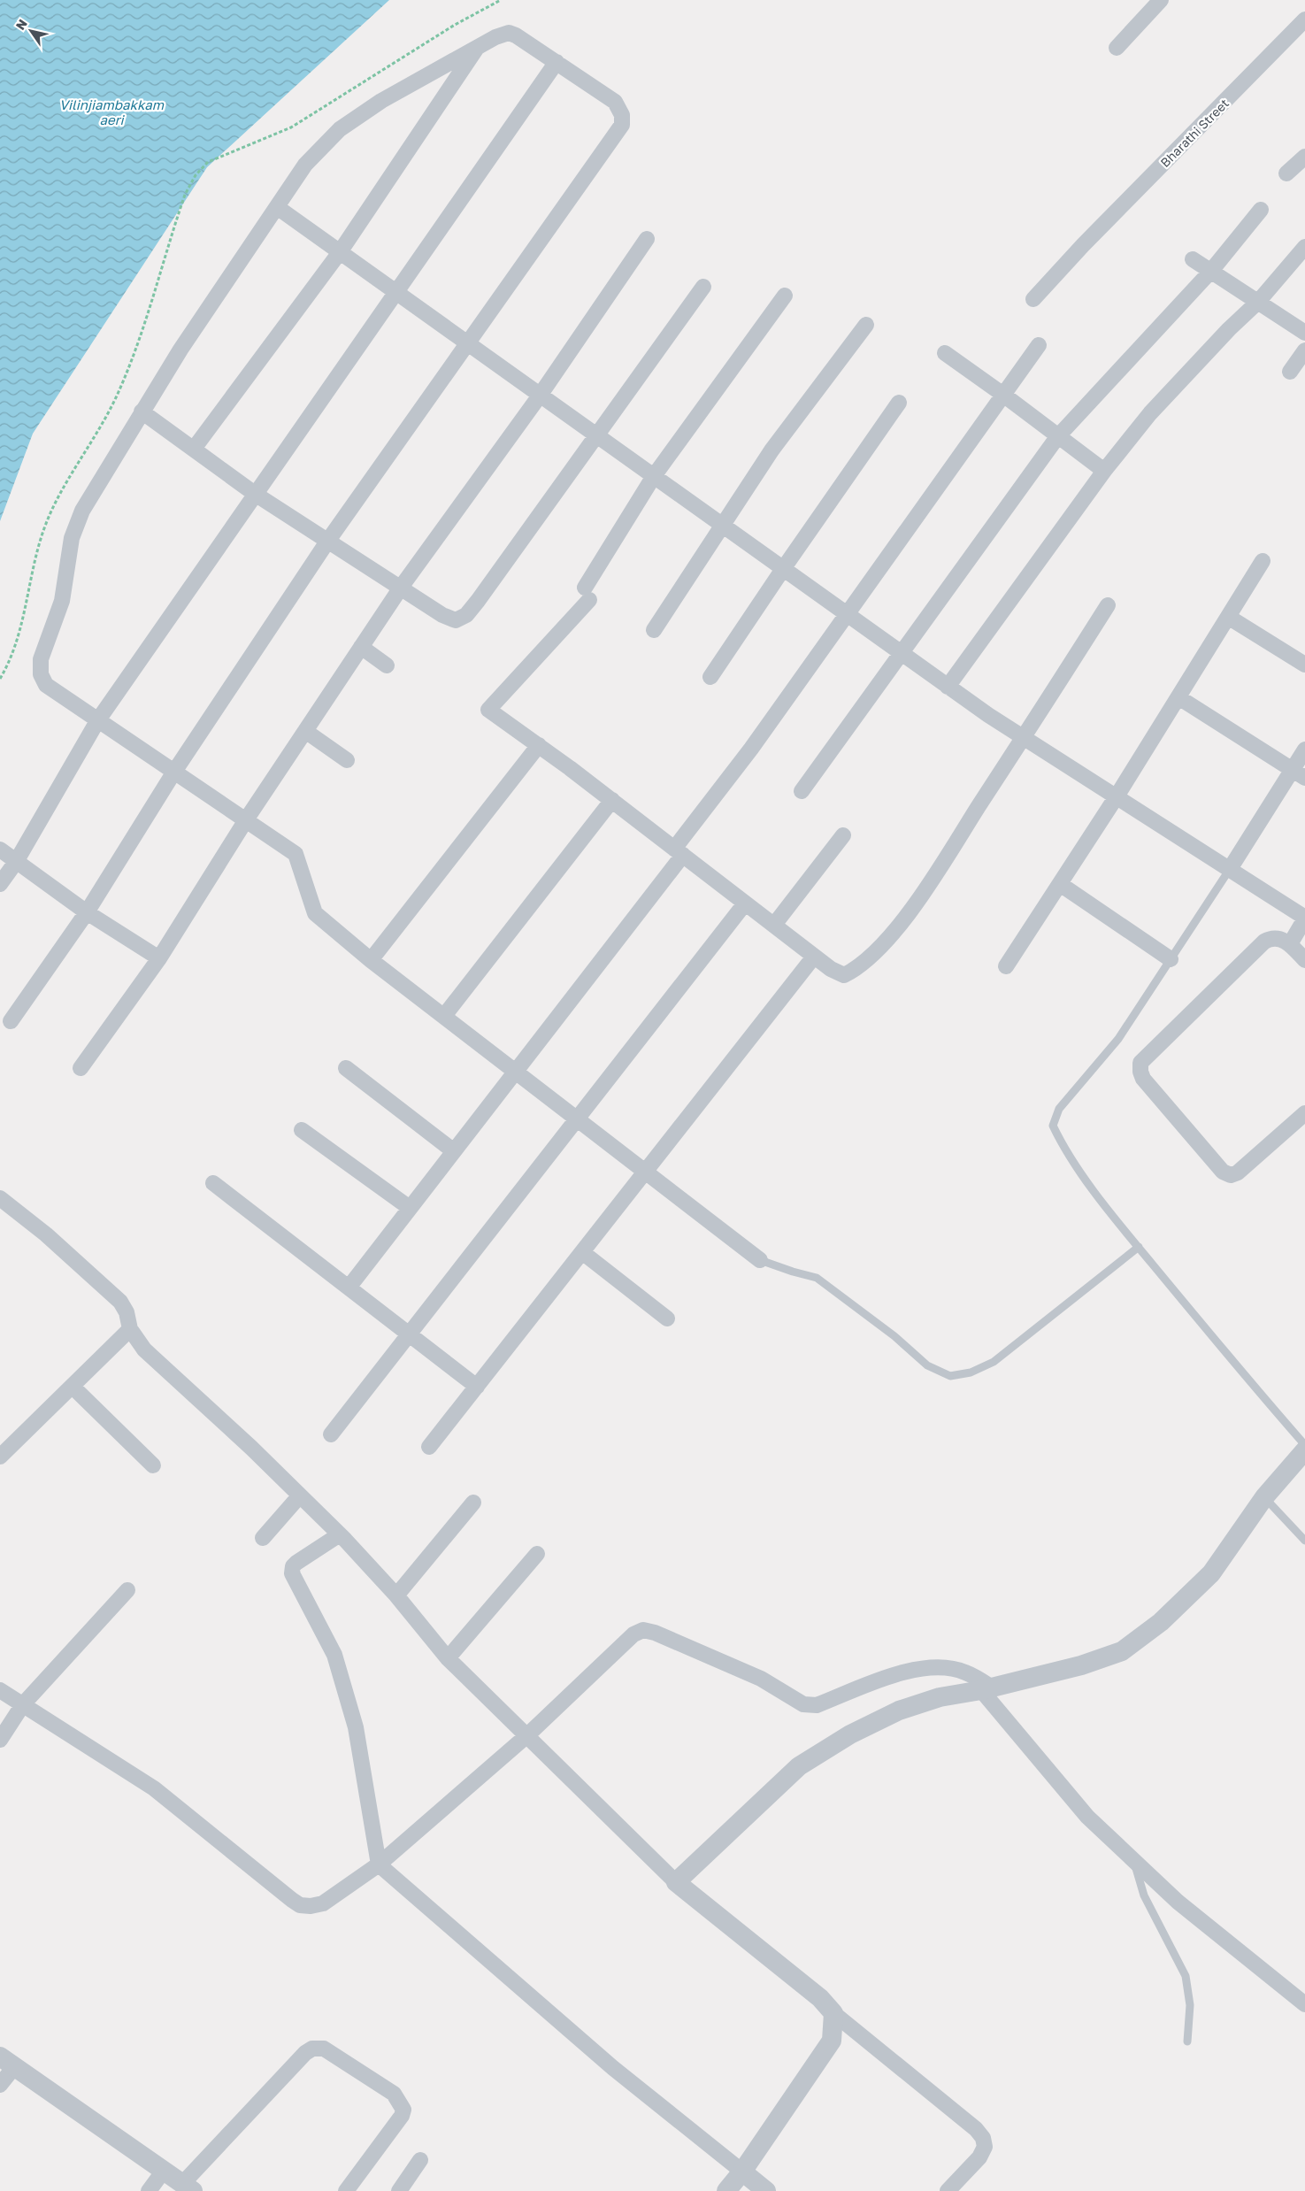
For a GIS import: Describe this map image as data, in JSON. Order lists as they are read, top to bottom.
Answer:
{
  "streets": {
    "street": ["Bharathi Street"]
  },
  "water": ["Vilinjiambakkam aeri"],
  "north": "top left"
}
